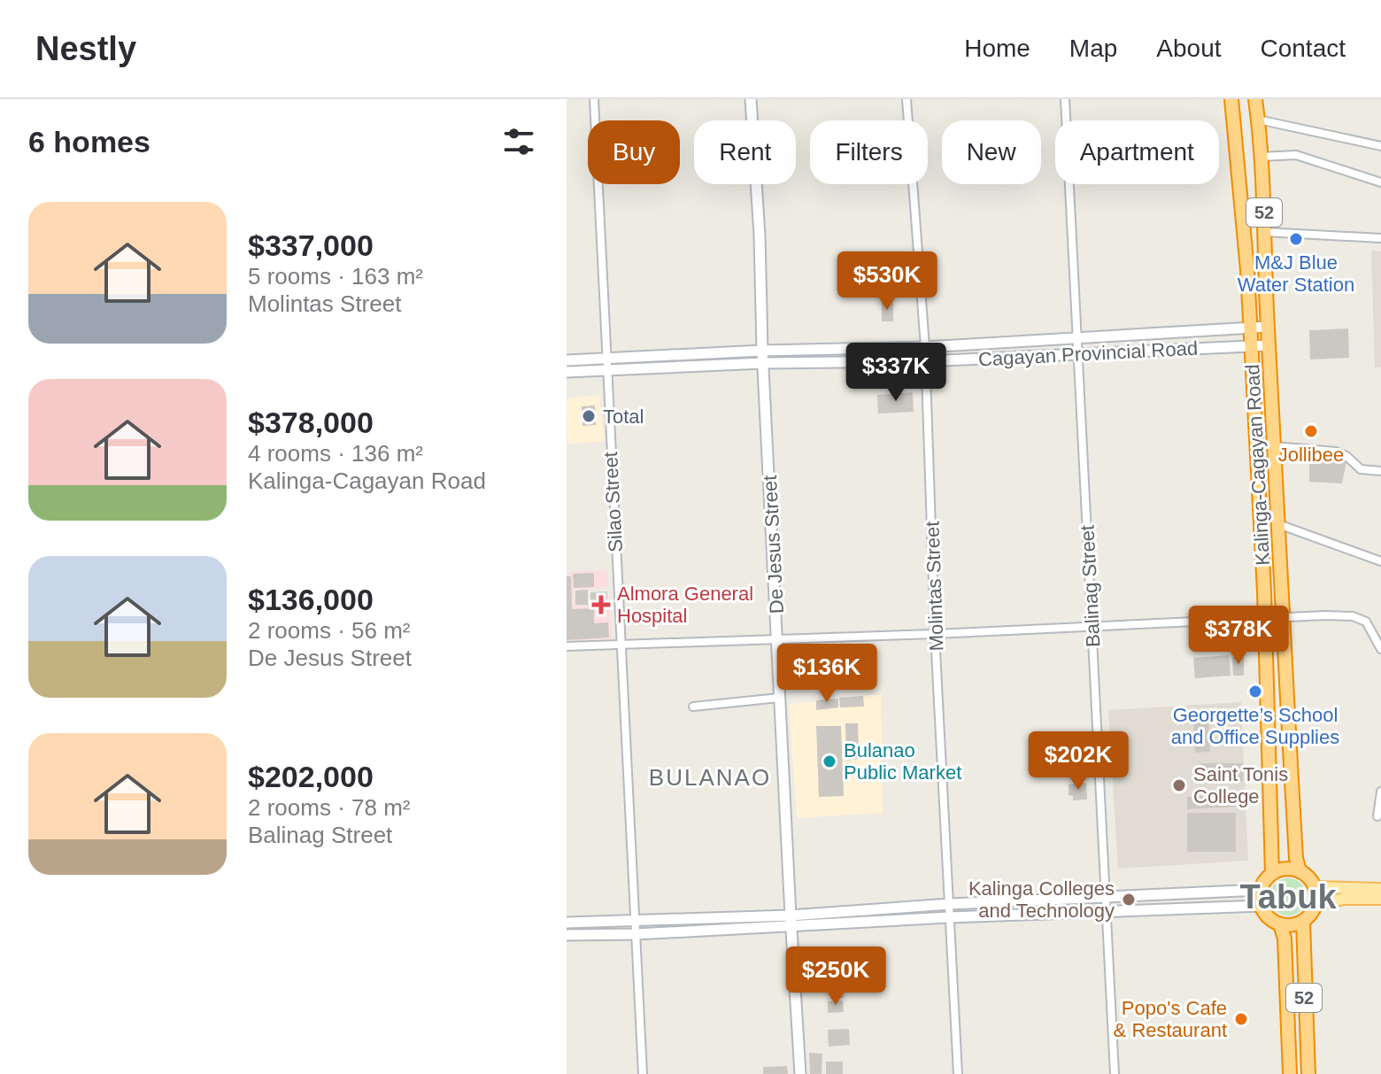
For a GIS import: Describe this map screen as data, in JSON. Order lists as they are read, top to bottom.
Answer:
{
  "streets": {
    "highway": ["52", "Kalinga-Cagayan Road"],
    "street": [
      "Cagayan Provincial Road",
      "Silao Street",
      "De Jesus Street",
      "Molintas Street",
      "Balinag Street"
    ]
  },
  "crossings": [
    ["52", "Kalinga-Cagayan Road"],
    ["Cagayan Provincial Road", "Kalinga-Cagayan Road"],
    ["Cagayan Provincial Road", "Silao Street"],
    ["Cagayan Provincial Road", "De Jesus Street"],
    ["Cagayan Provincial Road", "Molintas Street"],
    ["Cagayan Provincial Road", "Balinag Street"]
  ],
  "districts": ["BULANAO", "Tabuk"],
  "places": {
    "other": [
      "M&J Blue Water Station",
      "Total",
      "Jollibee",
      "Georgette’s School and Office Supplies",
      "Bulanao Public Market",
      "Saint Tonis College",
      "Kalinga Colleges and Technology",
      "Popo's Cafe & Restaurant"
    ],
    "health": ["Almora General Hospital"]
  },
  "page": {
    "header": "Nestly",
    "nav": [
      "Home",
      "Map",
      "About",
      "Contact"
    ],
    "heading": "6 homes",
    "chip": [
      "Buy",
      "Rent",
      "Filters",
      "New",
      "Apartment"
    ],
    "list": [
      {
        "name": "$337,000",
        "note": "5 rooms · 163 m² · Molintas Street"
      },
      {
        "name": "$378,000",
        "note": "4 rooms · 136 m² · Kalinga-Cagayan Road"
      },
      {
        "name": "$136,000",
        "note": "2 rooms · 56 m² · De Jesus Street"
      },
      {
        "name": "$202,000",
        "note": "2 rooms · 78 m² · Balinag Street"
      }
    ],
    "price": [
      "$530K",
      "$337K",
      "$378K",
      "$136K",
      "$202K",
      "$250K"
    ]
  }
}
